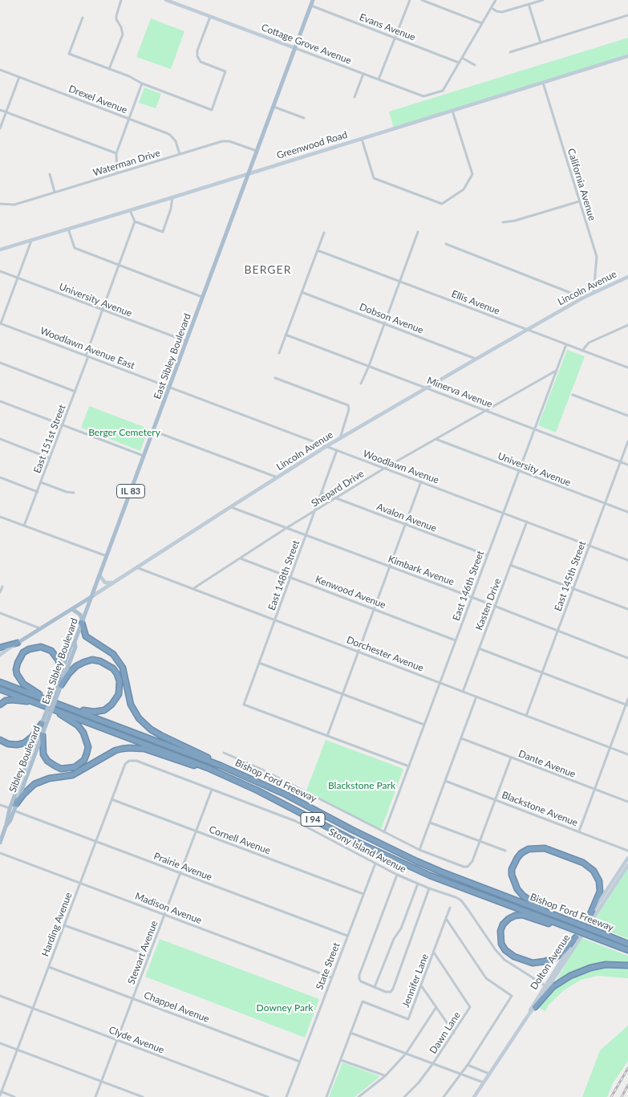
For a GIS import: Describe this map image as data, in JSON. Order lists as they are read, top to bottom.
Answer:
{
  "streets": {
    "highway": ["Bishop Ford Freeway", "I 94"],
    "main road": [
      "Lincoln Avenue",
      "East Sibley Boulevard",
      "IL 83",
      "Sibley Boulevard"
    ],
    "street": [
      "Evans Avenue",
      "Cottage Grove Avenue",
      "Drexel Avenue",
      "Greenwood Road",
      "Waterman Drive",
      "California Avenue",
      "University Avenue",
      "Ellis Avenue",
      "Dobson Avenue",
      "Woodlawn Avenue East",
      "Minerva Avenue",
      "East 151st Street",
      "Woodlawn Avenue",
      "Shepard Drive",
      "Avalon Avenue",
      "Kimbark Avenue",
      "East 148th Street",
      "East 145th Street",
      "East 146th Street",
      "Kenwood Avenue",
      "Kasten Drive",
      "Dorchester Avenue",
      "Dante Avenue",
      "Blackstone Avenue",
      "Cornell Avenue",
      "Stony Island Avenue",
      "Prairie Avenue",
      "Madison Avenue",
      "Harding Avenue",
      "Stewart Avenue",
      "Dolton Avenue",
      "State Street",
      "Jennifer Lane",
      "Chappel Avenue",
      "Dawn Lane",
      "Clyde Avenue"
    ]
  },
  "crossings": [
    ["Evans Avenue", "Cottage Grove Avenue"],
    ["Evans Avenue", "East Sibley Boulevard"],
    ["Cottage Grove Avenue", "East Sibley Boulevard"],
    ["Drexel Avenue", "Waterman Drive"],
    ["Greenwood Road", "California Avenue"],
    ["Greenwood Road", "East Sibley Boulevard"],
    ["Waterman Drive", "East Sibley Boulevard"],
    ["California Avenue", "Lincoln Avenue"],
    ["Lincoln Avenue", "Ellis Avenue"],
    ["Lincoln Avenue", "Dobson Avenue"],
    ["Lincoln Avenue", "East Sibley Boulevard"],
    ["Lincoln Avenue", "Minerva Avenue"],
    ["Lincoln Avenue", "Woodlawn Avenue"],
    ["Lincoln Avenue", "Kimbark Avenue"],
    ["Lincoln Avenue", "Dorchester Avenue"],
    ["University Avenue", "East Sibley Boulevard"],
    ["University Avenue", "East 151st Street"],
    ["University Avenue", "Shepard Drive"],
    ["University Avenue", "East 145th Street"],
    ["University Avenue", "East 146th Street"],
    ["Ellis Avenue", "East 146th Street"],
    ["Woodlawn Avenue East", "East Sibley Boulevard"],
    ["Woodlawn Avenue East", "East 151st Street"],
    ["Woodlawn Avenue East", "Woodlawn Avenue"],
    ["East Sibley Boulevard", "Woodlawn Avenue"],
    ["East Sibley Boulevard", "Sibley Boulevard"],
    ["Minerva Avenue", "Shepard Drive"],
    ["Minerva Avenue", "East 145th Street"],
    ["Minerva Avenue", "East 146th Street"],
    ["Woodlawn Avenue", "Shepard Drive"],
    ["Woodlawn Avenue", "East 148th Street"],
    ["Woodlawn Avenue", "East 145th Street"],
    ["Woodlawn Avenue", "East 146th Street"],
    ["Woodlawn Avenue", "Kasten Drive"],
    ["Shepard Drive", "Avalon Avenue"],
    ["Shepard Drive", "Kimbark Avenue"],
    ["Shepard Drive", "East 148th Street"],
    ["Shepard Drive", "East 146th Street"],
    ["Shepard Drive", "Kenwood Avenue"],
    ["Shepard Drive", "Dorchester Avenue"],
    ["Avalon Avenue", "East 148th Street"],
    ["Avalon Avenue", "East 146th Street"],
    ["Kimbark Avenue", "East 148th Street"],
    ["Kimbark Avenue", "East 145th Street"],
    ["Kimbark Avenue", "East 146th Street"],
    ["Kimbark Avenue", "Kasten Drive"],
    ["East 148th Street", "Kenwood Avenue"],
    ["East 148th Street", "Dorchester Avenue"],
    ["East 145th Street", "Dorchester Avenue"],
    ["East 146th Street", "Kenwood Avenue"],
    ["East 146th Street", "Dorchester Avenue"],
    ["Kasten Drive", "Dorchester Avenue"],
    ["Sibley Boulevard", "Prairie Avenue"],
    ["Cornell Avenue", "Harding Avenue"],
    ["Cornell Avenue", "Stewart Avenue"],
    ["Cornell Avenue", "State Street"],
    ["Stony Island Avenue", "Harding Avenue"],
    ["Stony Island Avenue", "Stewart Avenue"],
    ["Stony Island Avenue", "Dolton Avenue"],
    ["Stony Island Avenue", "State Street"],
    ["Prairie Avenue", "Harding Avenue"],
    ["Prairie Avenue", "Stewart Avenue"],
    ["Prairie Avenue", "State Street"],
    ["Madison Avenue", "Harding Avenue"],
    ["Madison Avenue", "Stewart Avenue"],
    ["Madison Avenue", "State Street"],
    ["Harding Avenue", "Chappel Avenue"],
    ["Harding Avenue", "Clyde Avenue"],
    ["Stewart Avenue", "Chappel Avenue"],
    ["Stewart Avenue", "Clyde Avenue"],
    ["State Street", "Chappel Avenue"],
    ["Jennifer Lane", "Dawn Lane"]
  ],
  "districts": ["BERGER"],
  "parks": ["Berger Cemetery", "Blackstone Park", "Downey Park"]
}
